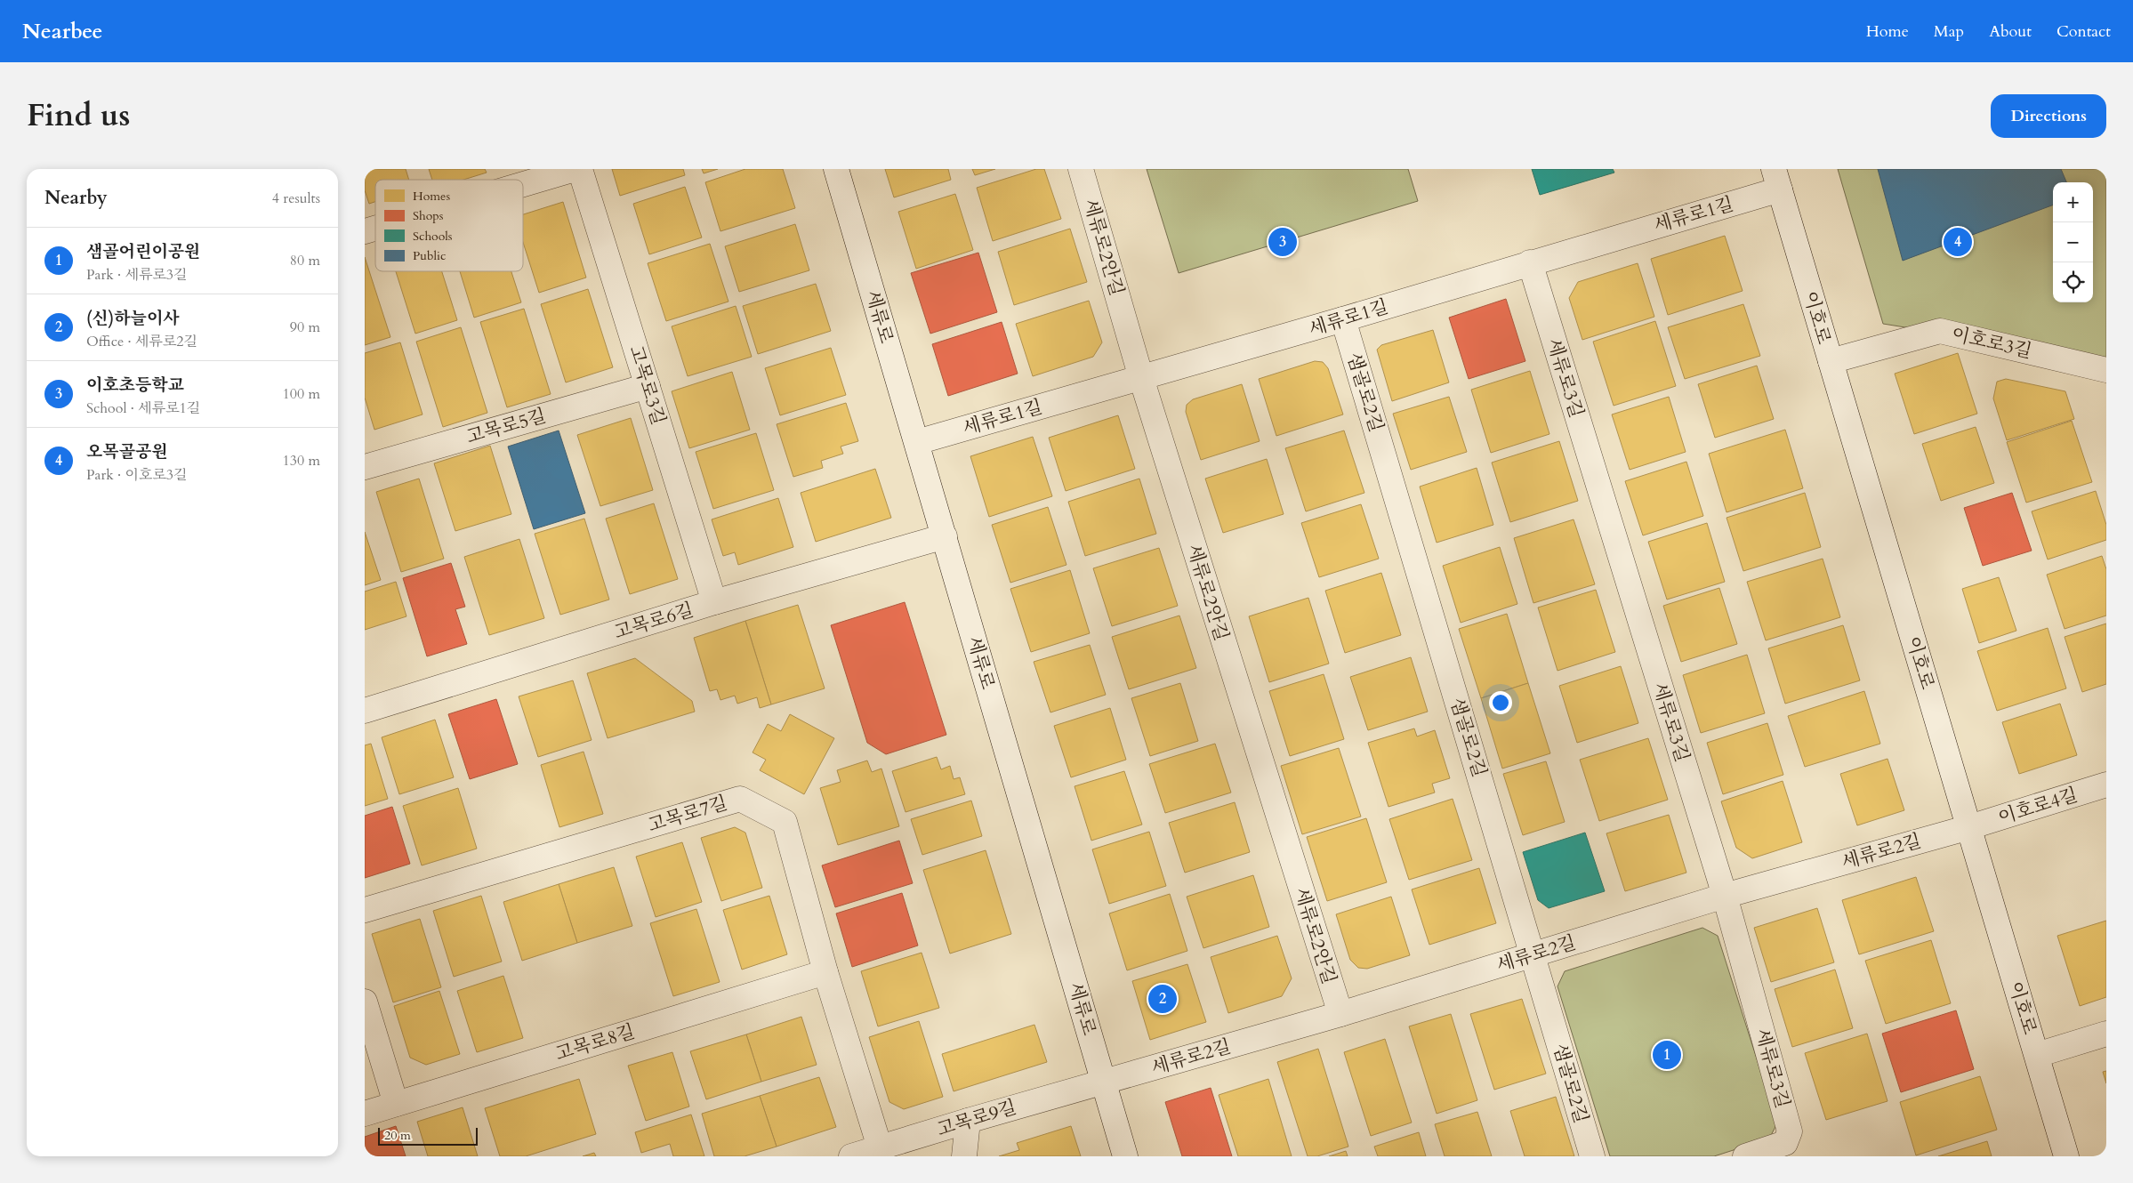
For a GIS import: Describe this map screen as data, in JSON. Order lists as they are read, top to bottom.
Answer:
{
  "streets": {
    "street": [
      "세류로1길",
      "세류로2안길",
      "세류로",
      "이호로",
      "이호로3길",
      "세류로3길",
      "고목로3길",
      "샘골로2길",
      "고목로5길",
      "고목로6길",
      "이호로4길",
      "고목로7길",
      "세류로2길",
      "고목로8길",
      "고목로9길"
    ]
  },
  "crossings": [
    ["세류로1길", "세류로2안길"],
    ["세류로1길", "세류로"],
    ["세류로1길", "이호로"],
    ["세류로1길", "세류로3길"],
    ["세류로1길", "샘골로2길"],
    ["세류로2안길", "세류로2길"],
    ["세류로", "고목로6길"],
    ["세류로", "세류로2길"],
    ["세류로", "고목로9길"],
    ["이호로", "이호로3길"],
    ["이호로", "이호로4길"],
    ["이호로", "세류로2길"],
    ["세류로3길", "세류로2길"],
    ["고목로3길", "고목로5길"],
    ["고목로3길", "고목로6길"],
    ["샘골로2길", "세류로2길"],
    ["이호로4길", "세류로2길"],
    ["고목로7길", "고목로8길"],
    ["고목로7길", "고목로9길"],
    ["세류로2길", "고목로9길"]
  ],
  "legend": [
    "Homes",
    "Shops",
    "Schools",
    "Public"
  ],
  "scale_bar": "20 m",
  "page": {
    "header": "Nearbee",
    "nav": [
      "Home",
      "Map",
      "About",
      "Contact"
    ],
    "title": "Find us",
    "buttons": "Directions",
    "heading": ["Nearby", "4 results"],
    "map_buttons": ["+", "−"],
    "pins": [
      "3",
      "4",
      "2",
      "1"
    ],
    "list": [
      {
        "mark": "1",
        "name": "샘골어린이공원",
        "note": "Park · 세류로3길",
        "value": "80 m"
      },
      {
        "mark": "2",
        "name": "(신)하늘이사",
        "note": "Office · 세류로2길",
        "value": "90 m"
      },
      {
        "mark": "3",
        "name": "이호초등학교",
        "note": "School · 세류로1길",
        "value": "100 m"
      },
      {
        "mark": "4",
        "name": "오목골공원",
        "note": "Park · 이호로3길",
        "value": "130 m"
      }
    ],
    "scale": "20 m"
  }
}
